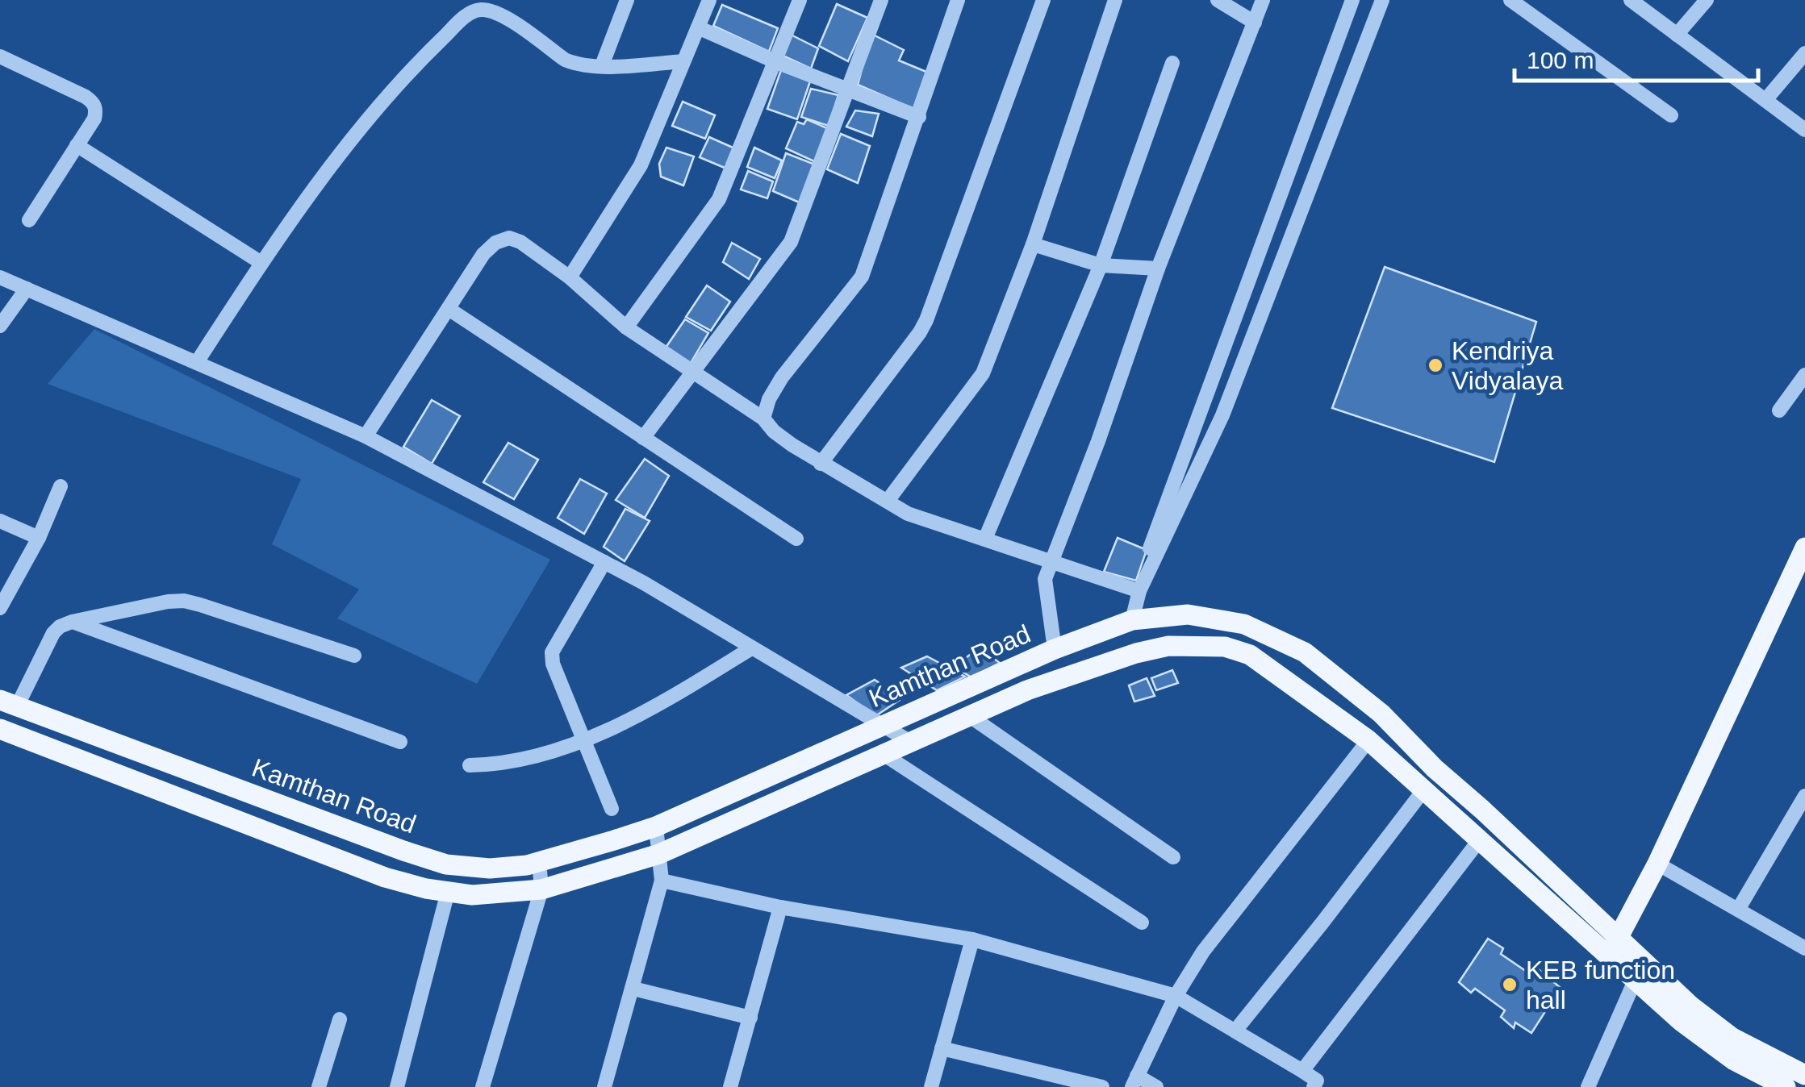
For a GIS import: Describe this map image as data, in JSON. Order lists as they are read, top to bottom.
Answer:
{
  "streets": {
    "main road": ["Kamthan Road"]
  },
  "places": ["Kendriya Vidyalaya", "KEB function hall"],
  "scale_bar": "100 m"
}
